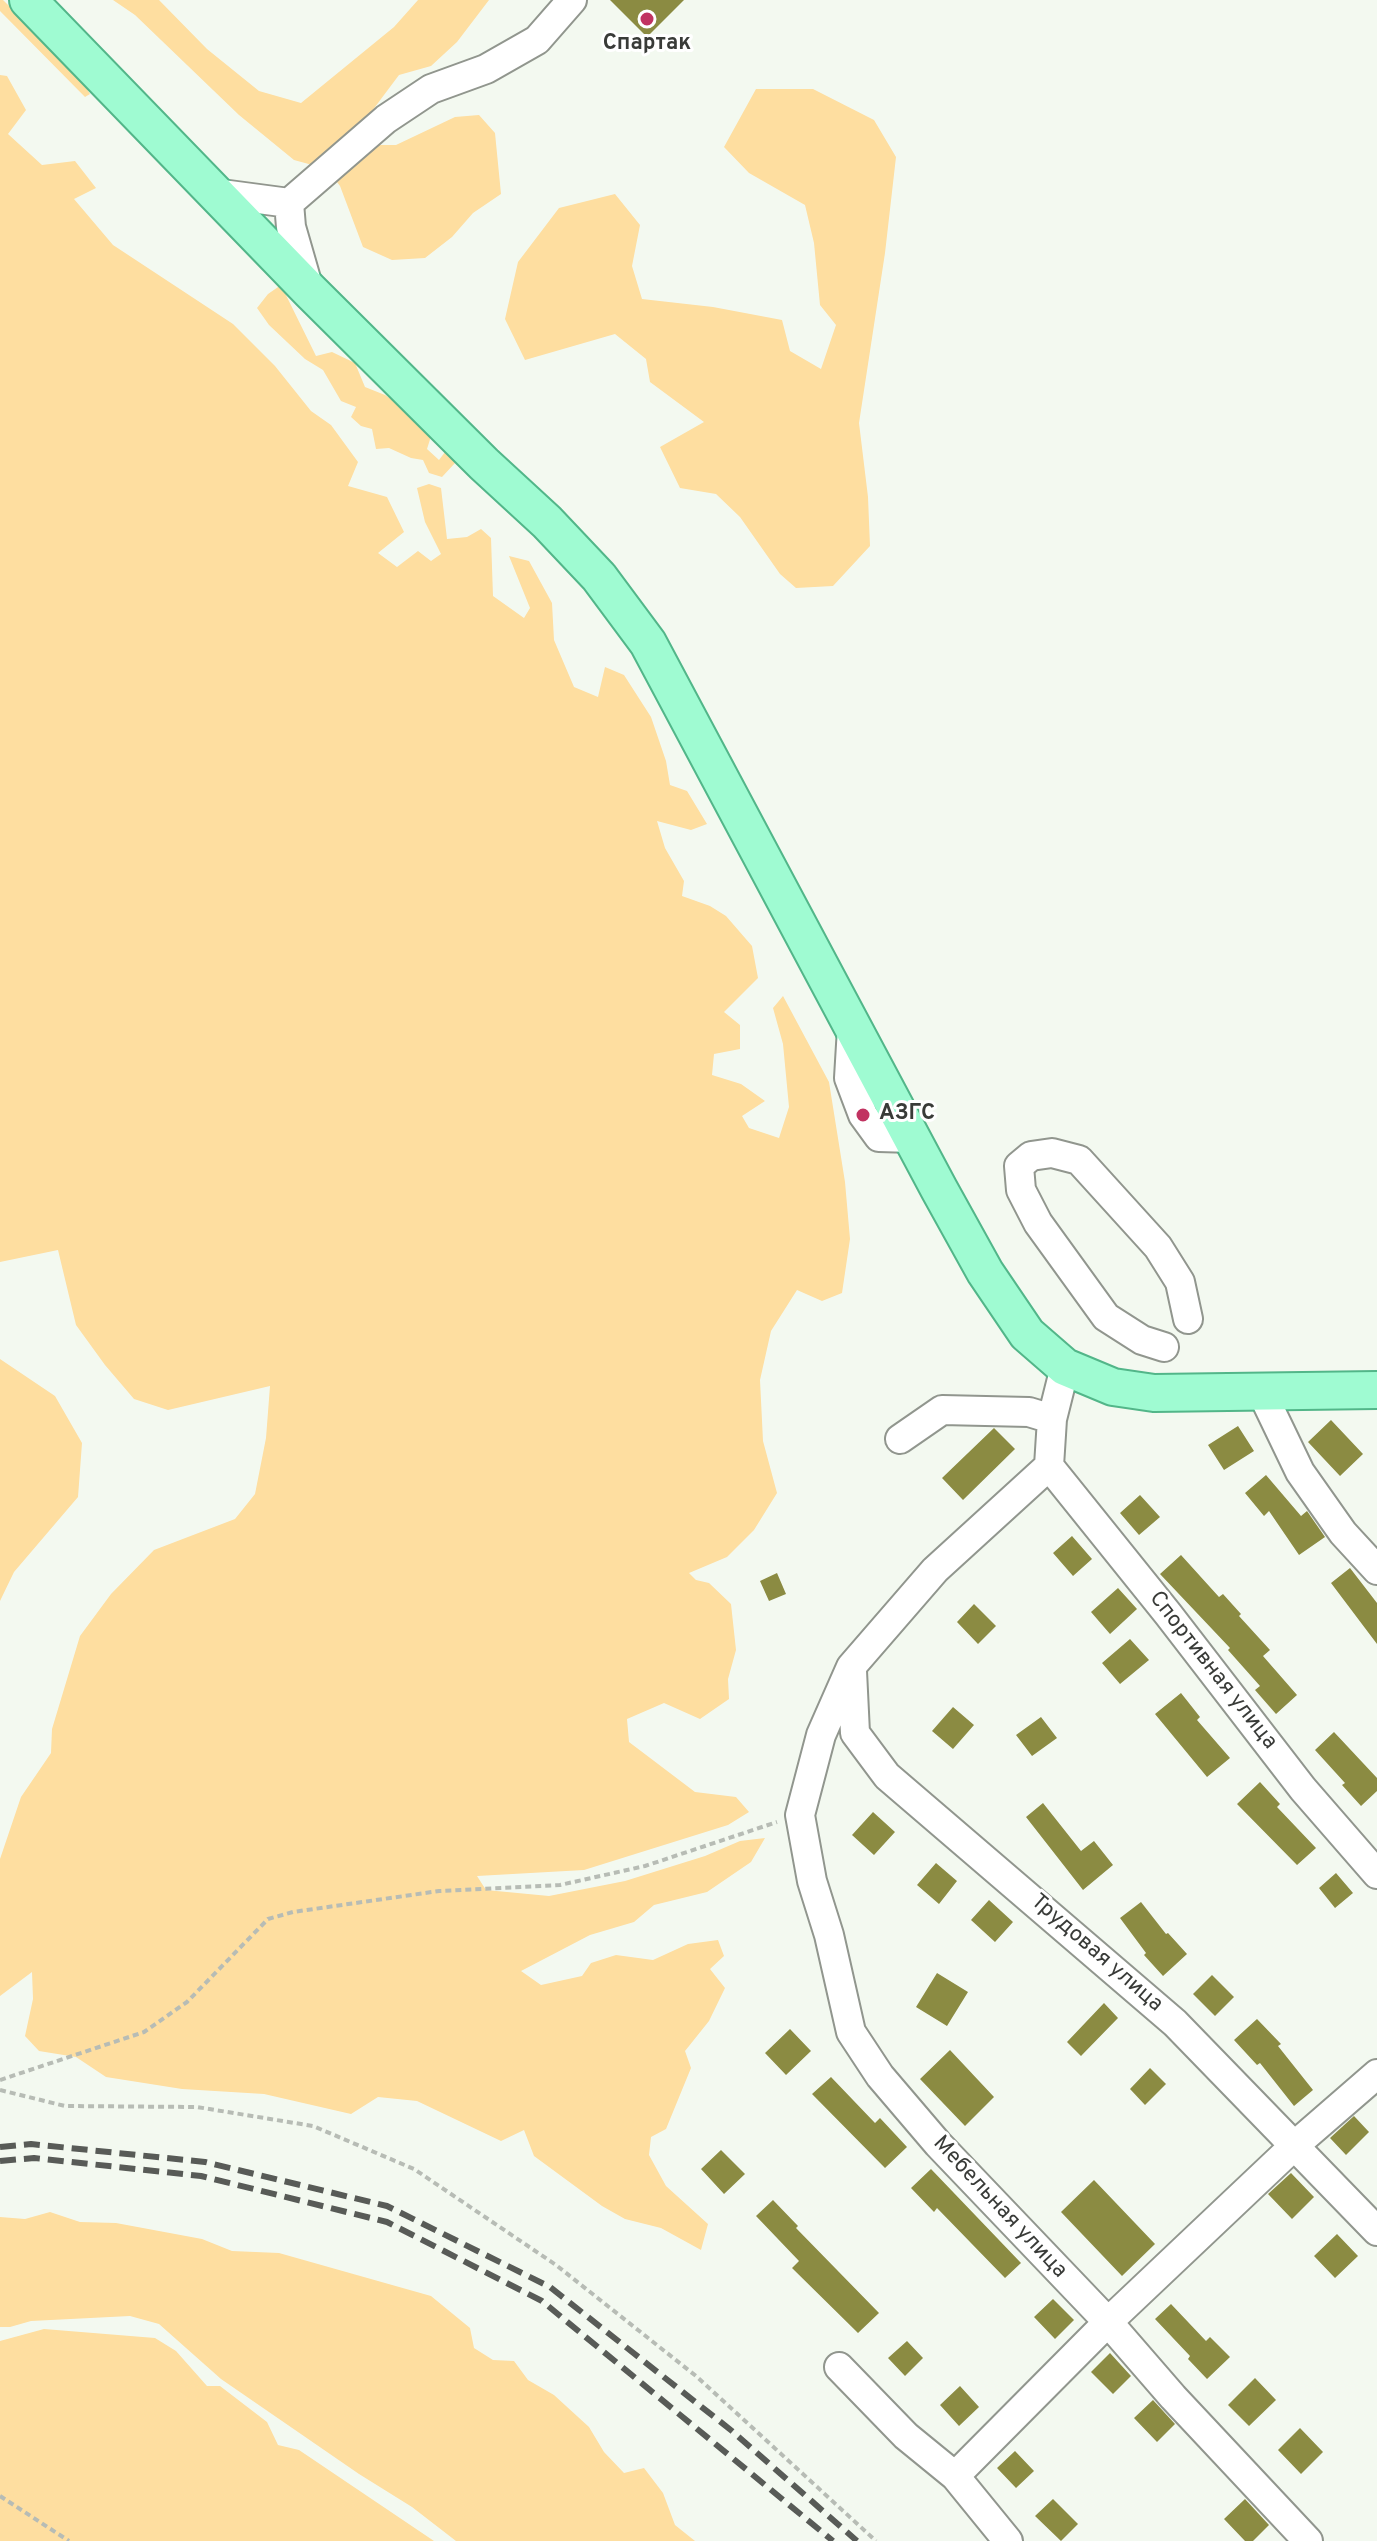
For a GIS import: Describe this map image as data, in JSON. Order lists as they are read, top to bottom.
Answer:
{
  "streets": {
    "street": ["Спортивная улица", "Трудовая улица", "Мебельная улица"]
  },
  "places": ["Спартак", "АЗГС"]
}
